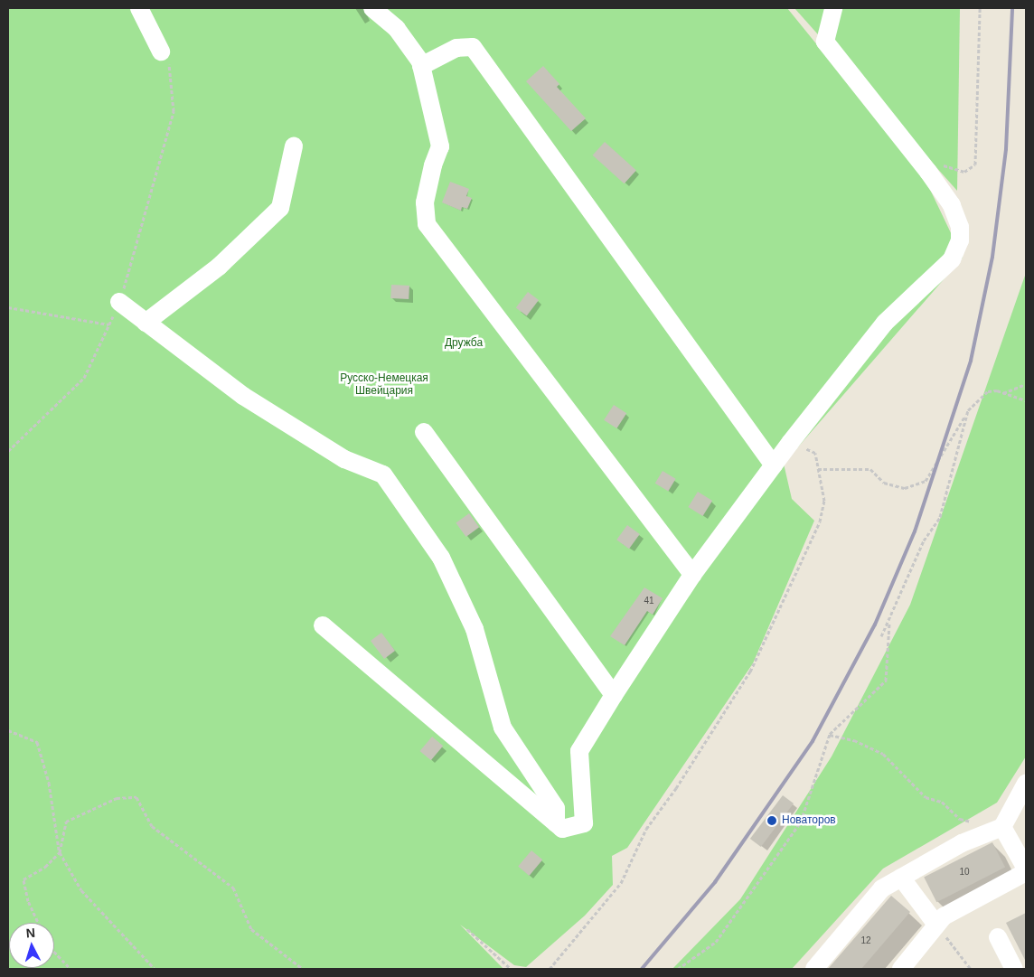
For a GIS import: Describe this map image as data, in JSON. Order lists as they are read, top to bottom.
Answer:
{
  "parks": ["Дружба", "Русско-Немецкая Швейцария"],
  "places": ["Новаторов"],
  "house_numbers": ["41", "10", "12"],
  "north": "top"
}
